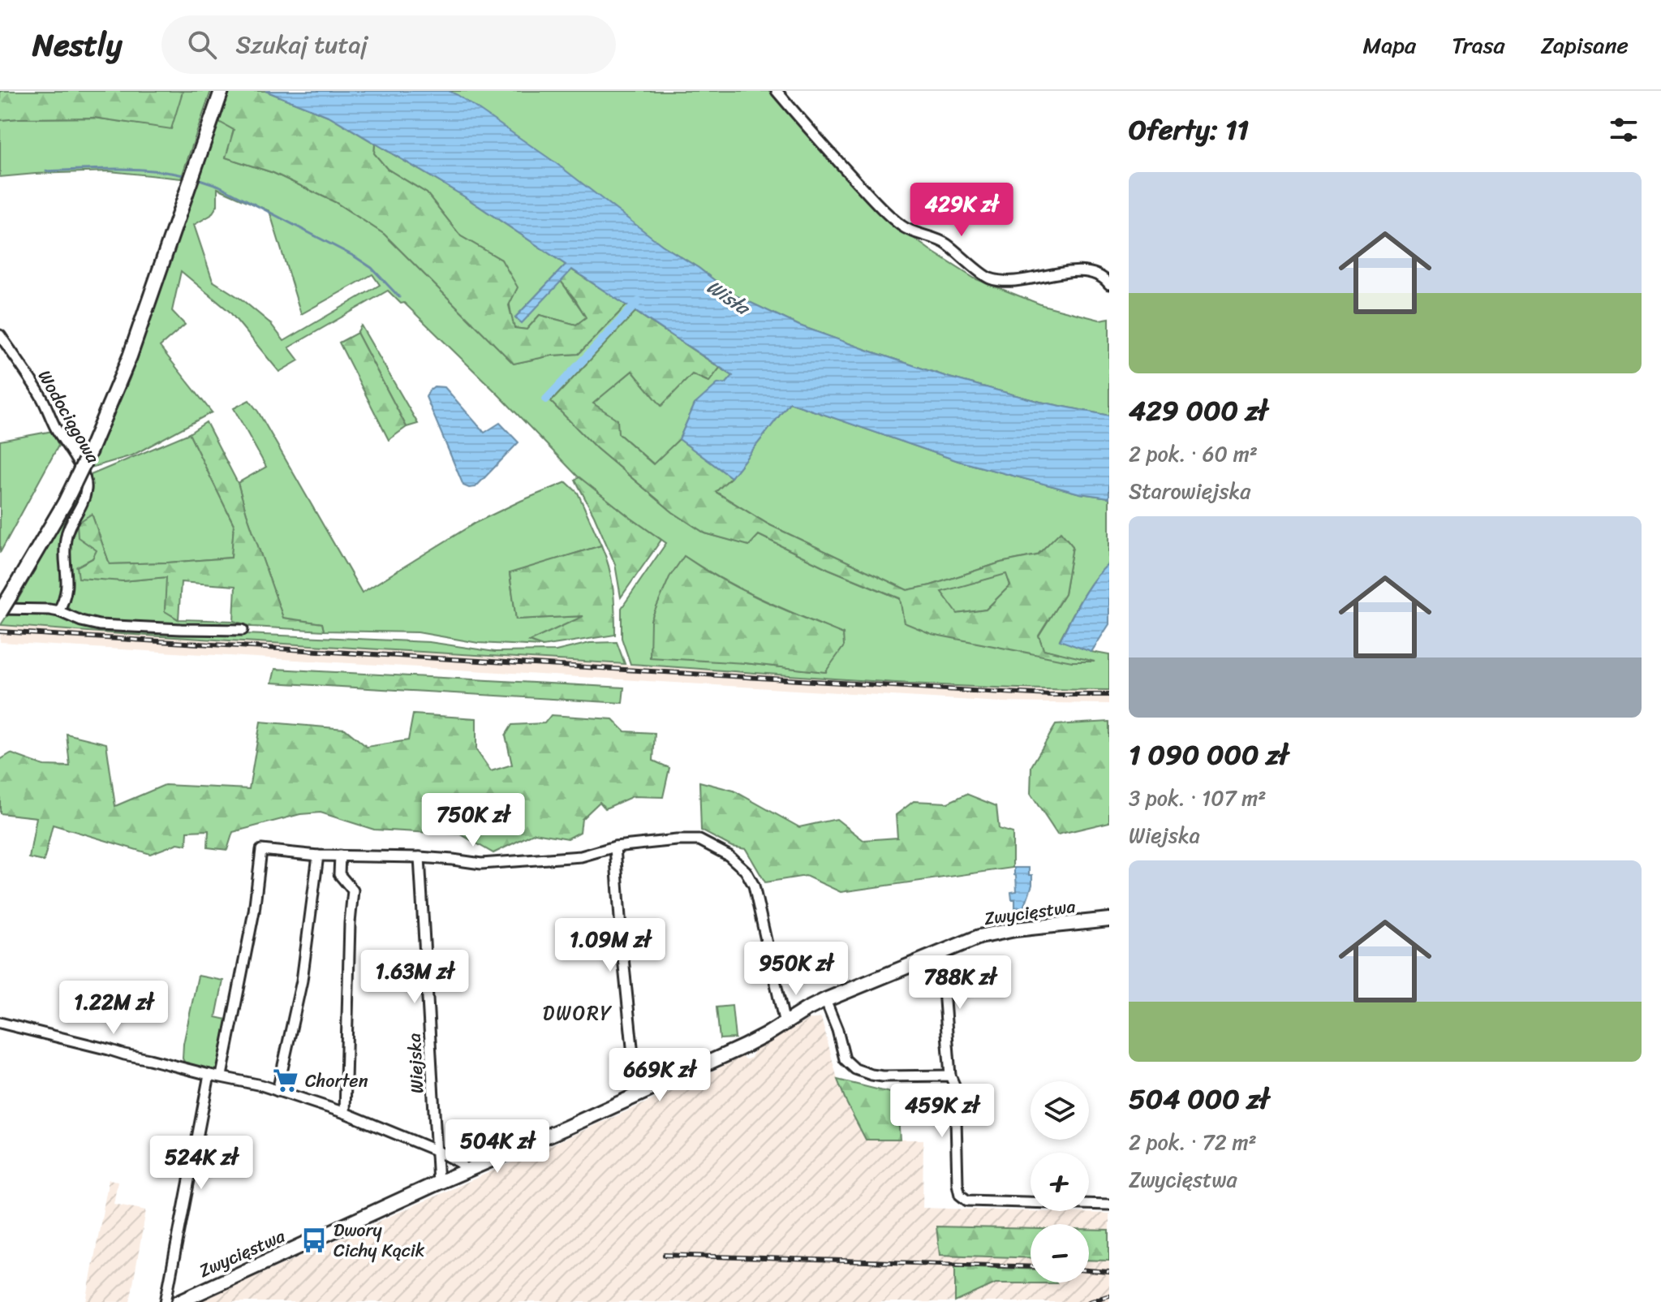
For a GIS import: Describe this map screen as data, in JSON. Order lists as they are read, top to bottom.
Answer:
{
  "streets": {
    "street": ["Wodociągowa", "Zwycięstwa", "Wiejska"]
  },
  "crossings": [
    ["Zwycięstwa", "Wiejska"]
  ],
  "districts": ["DWORY"],
  "water": ["Wisła"],
  "places": {
    "supermarket": ["Chorten"],
    "bus stop": ["Dwory Cichy Kącik"]
  },
  "page": {
    "header": "Nestly",
    "search": "Szukaj tutaj",
    "nav": ["Mapa", "Trasa", "Zapisane"],
    "heading": "Oferty: 11",
    "list": [
      {
        "name": "429 000 zł",
        "note": "2 pok. · 60 m² · Starowiejska"
      },
      {
        "name": "1 090 000 zł",
        "note": "3 pok. · 107 m² · Wiejska"
      },
      {
        "name": "504 000 zł",
        "note": "2 pok. · 72 m² · Zwycięstwa"
      }
    ],
    "price": [
      "429K zł",
      "750K zł",
      "1.09M zł",
      "950K zł",
      "1.63M zł",
      "788K zł",
      "1.22M zł",
      "669K zł",
      "459K zł",
      "504K zł",
      "524K zł"
    ],
    "map_buttons": ["+", "−"]
  }
}
